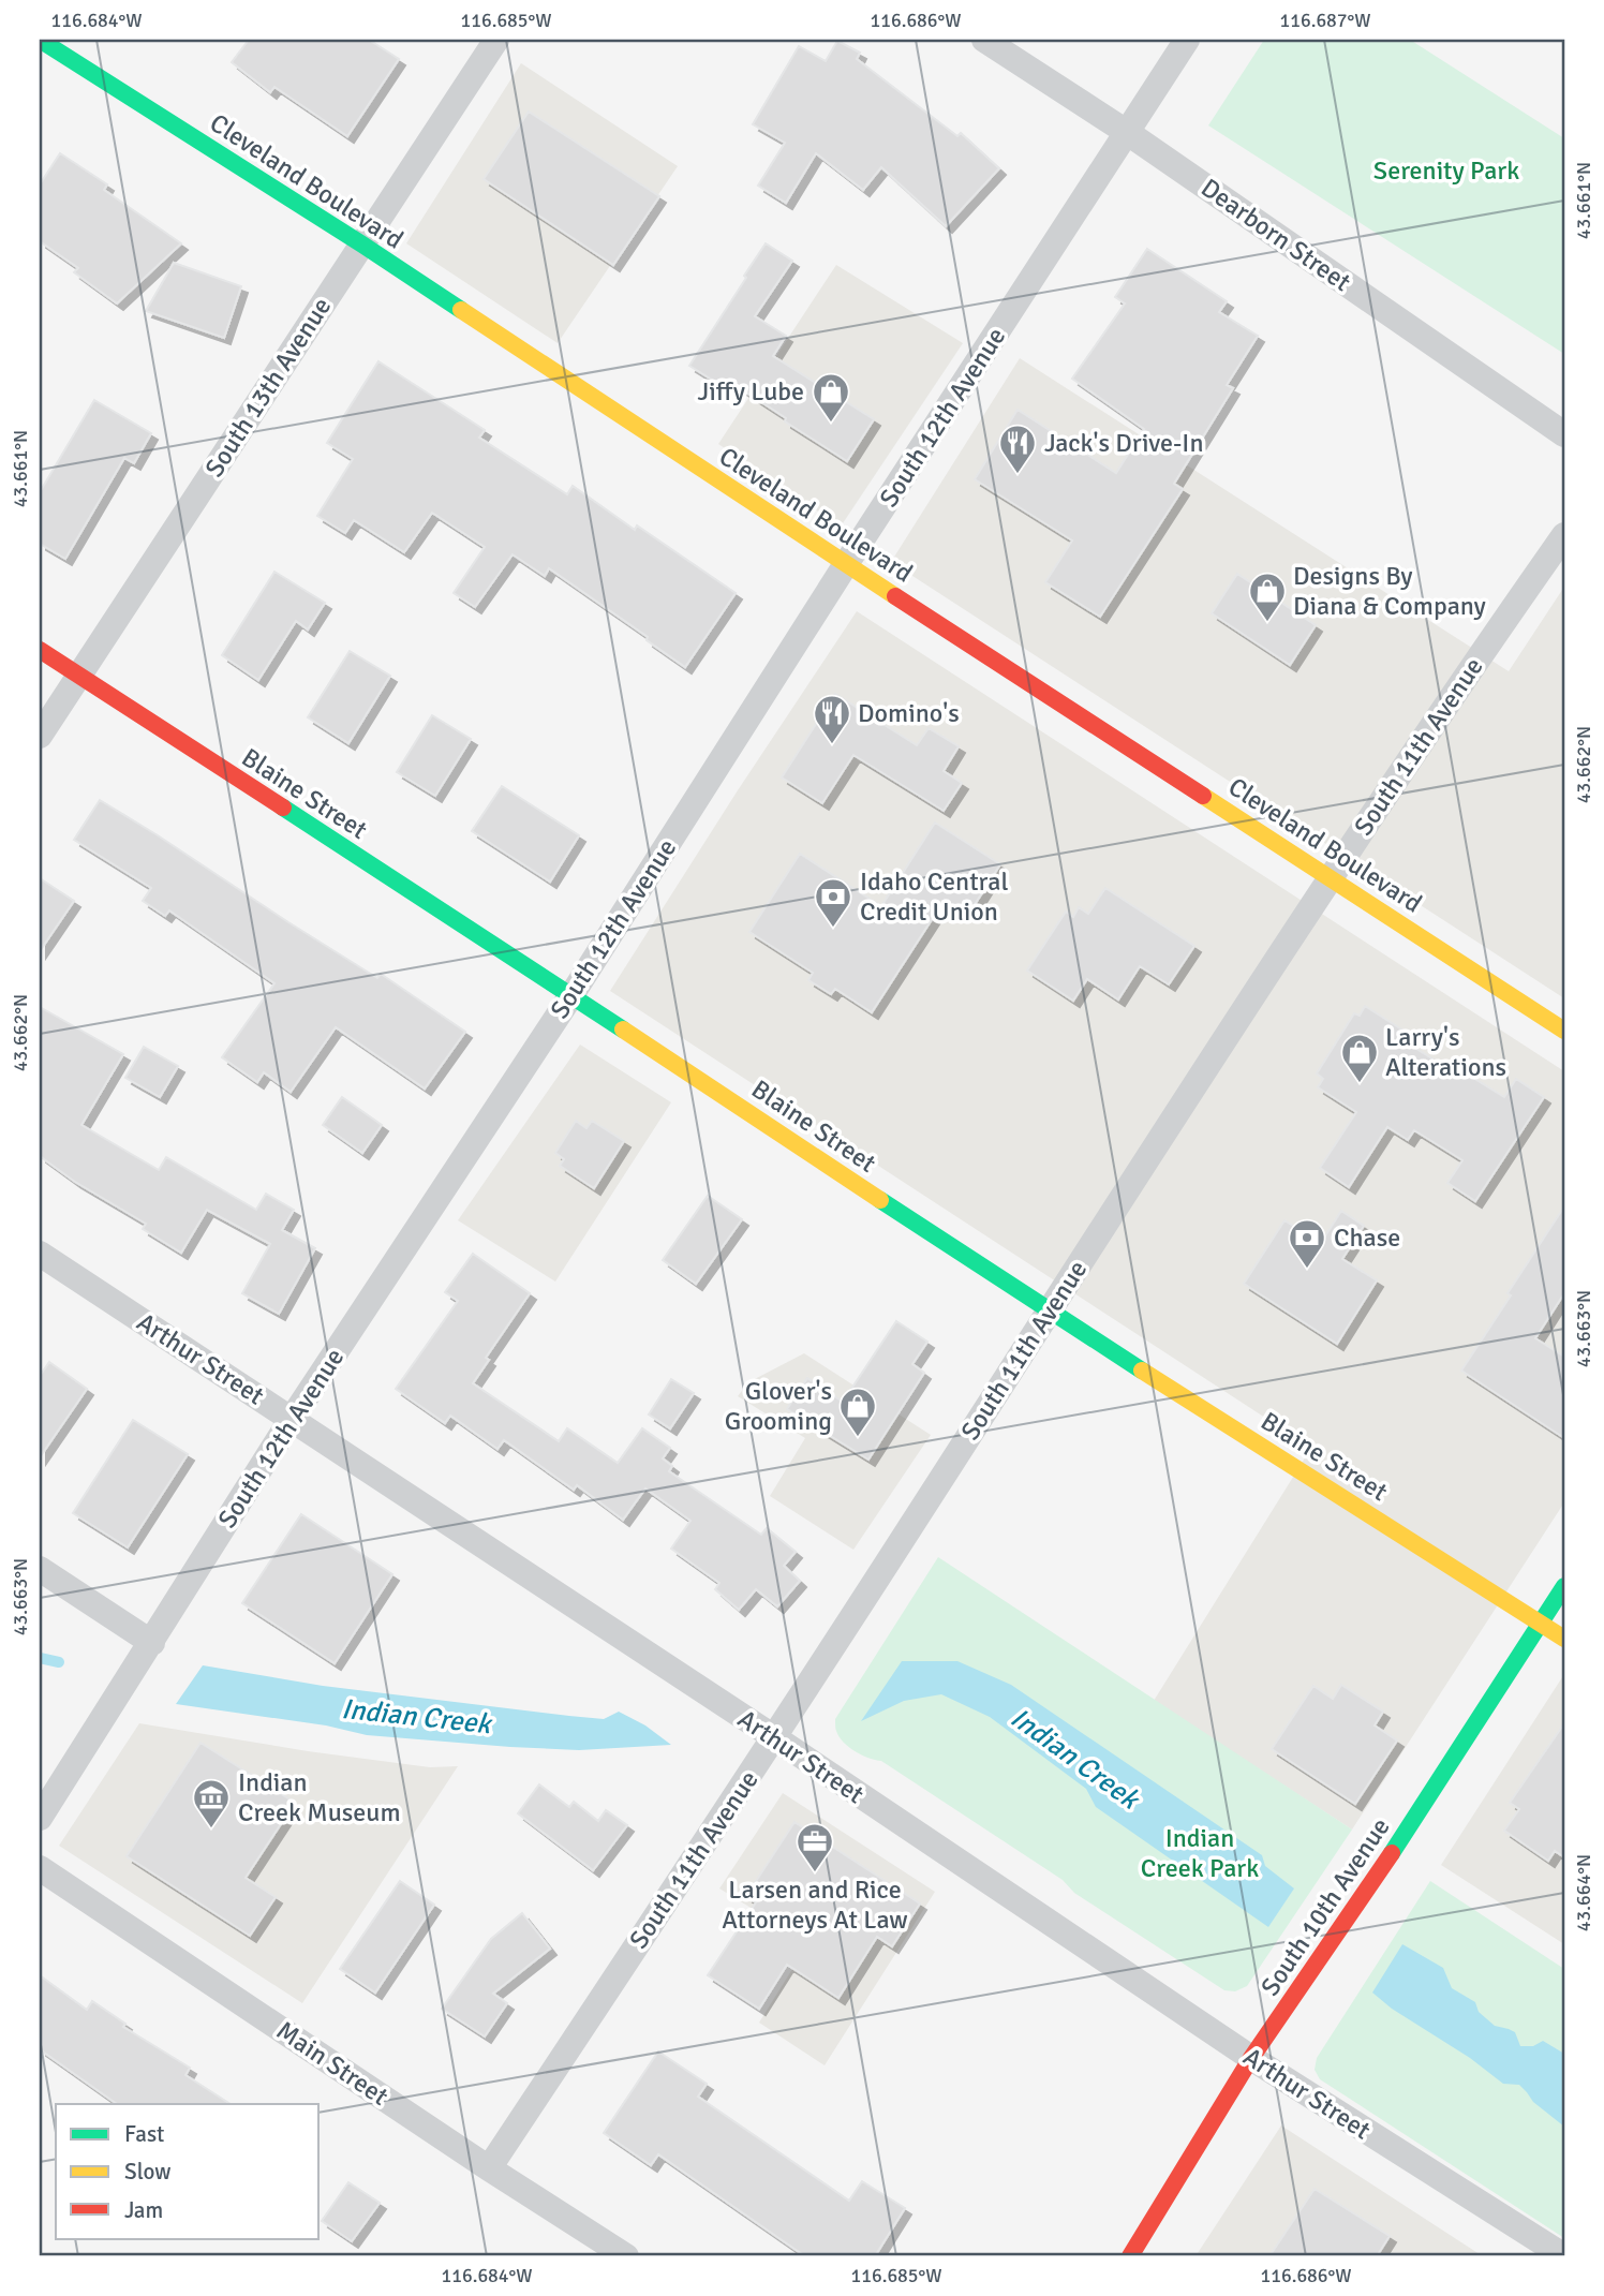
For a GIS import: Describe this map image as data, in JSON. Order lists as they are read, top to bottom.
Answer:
{
  "streets": {
    "main road": ["Cleveland Boulevard", "Blaine Street", "South 10th Avenue"],
    "street": [
      "Dearborn Street",
      "South 13th Avenue",
      "South 12th Avenue",
      "South 11th Avenue",
      "Arthur Street",
      "Main Street"
    ]
  },
  "crossings": [
    ["Cleveland Boulevard", "South 13th Avenue"],
    ["Cleveland Boulevard", "South 12th Avenue"],
    ["Cleveland Boulevard", "South 11th Avenue"],
    ["Dearborn Street", "South 12th Avenue"],
    ["South 13th Avenue", "Blaine Street"],
    ["South 12th Avenue", "Blaine Street"],
    ["South 12th Avenue", "Arthur Street"],
    ["South 11th Avenue", "Blaine Street"],
    ["South 11th Avenue", "Arthur Street"],
    ["South 11th Avenue", "Main Street"],
    ["Blaine Street", "South 10th Avenue"],
    ["Arthur Street", "South 10th Avenue"]
  ],
  "water": ["Indian Creek"],
  "parks": ["Serenity Park", "Indian Creek Park"],
  "places": {
    "shop": [
      "Jiffy Lube",
      "Designs By Diana & Company",
      "Larry's Alterations",
      "Glover's Grooming"
    ],
    "restaurant": ["Jack's Drive-In", "Domino's"],
    "bank": ["Idaho Central Credit Union", "Chase"],
    "museum": ["Indian Creek Museum"],
    "office": ["Larsen and Rice Attorneys At Law"]
  },
  "legend": ["Fast", "Slow", "Jam"],
  "coordinates": [
    "116.684°W",
    "116.685°W",
    "116.686°W",
    "116.687°W",
    "43.661°N",
    "43.662°N",
    "43.663°N",
    "43.664°N"
  ]
}
